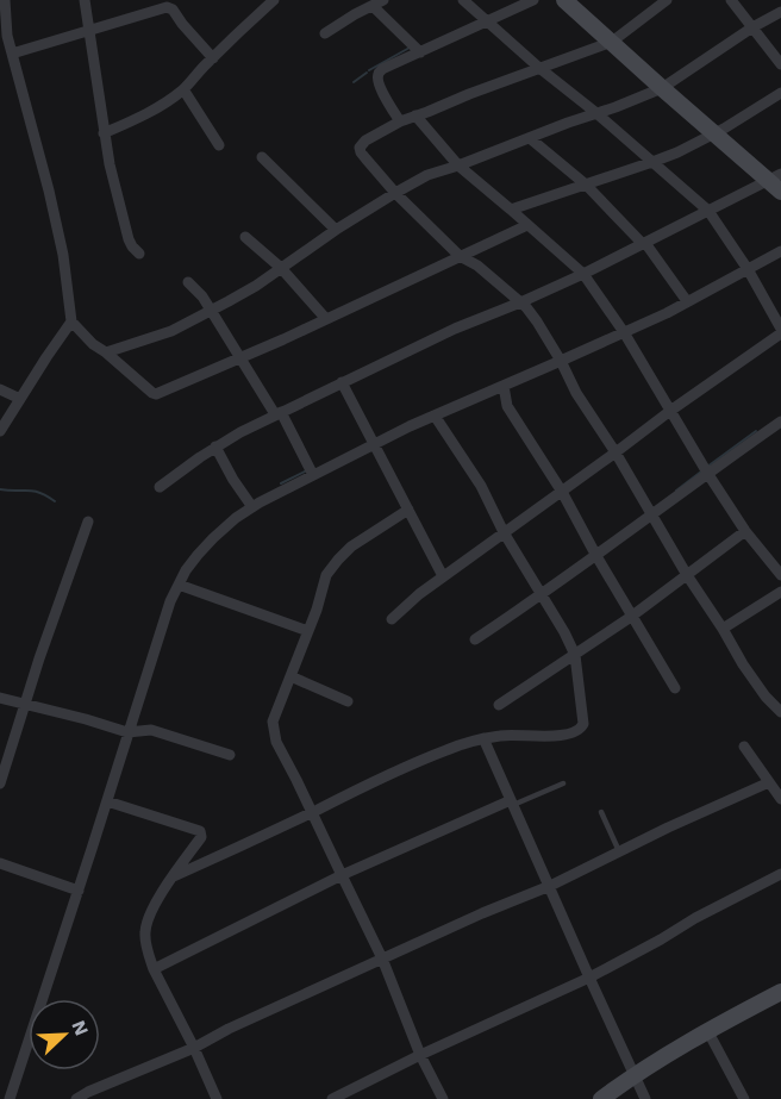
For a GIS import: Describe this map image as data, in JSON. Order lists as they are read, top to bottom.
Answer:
{
  "north": "top right"
}
